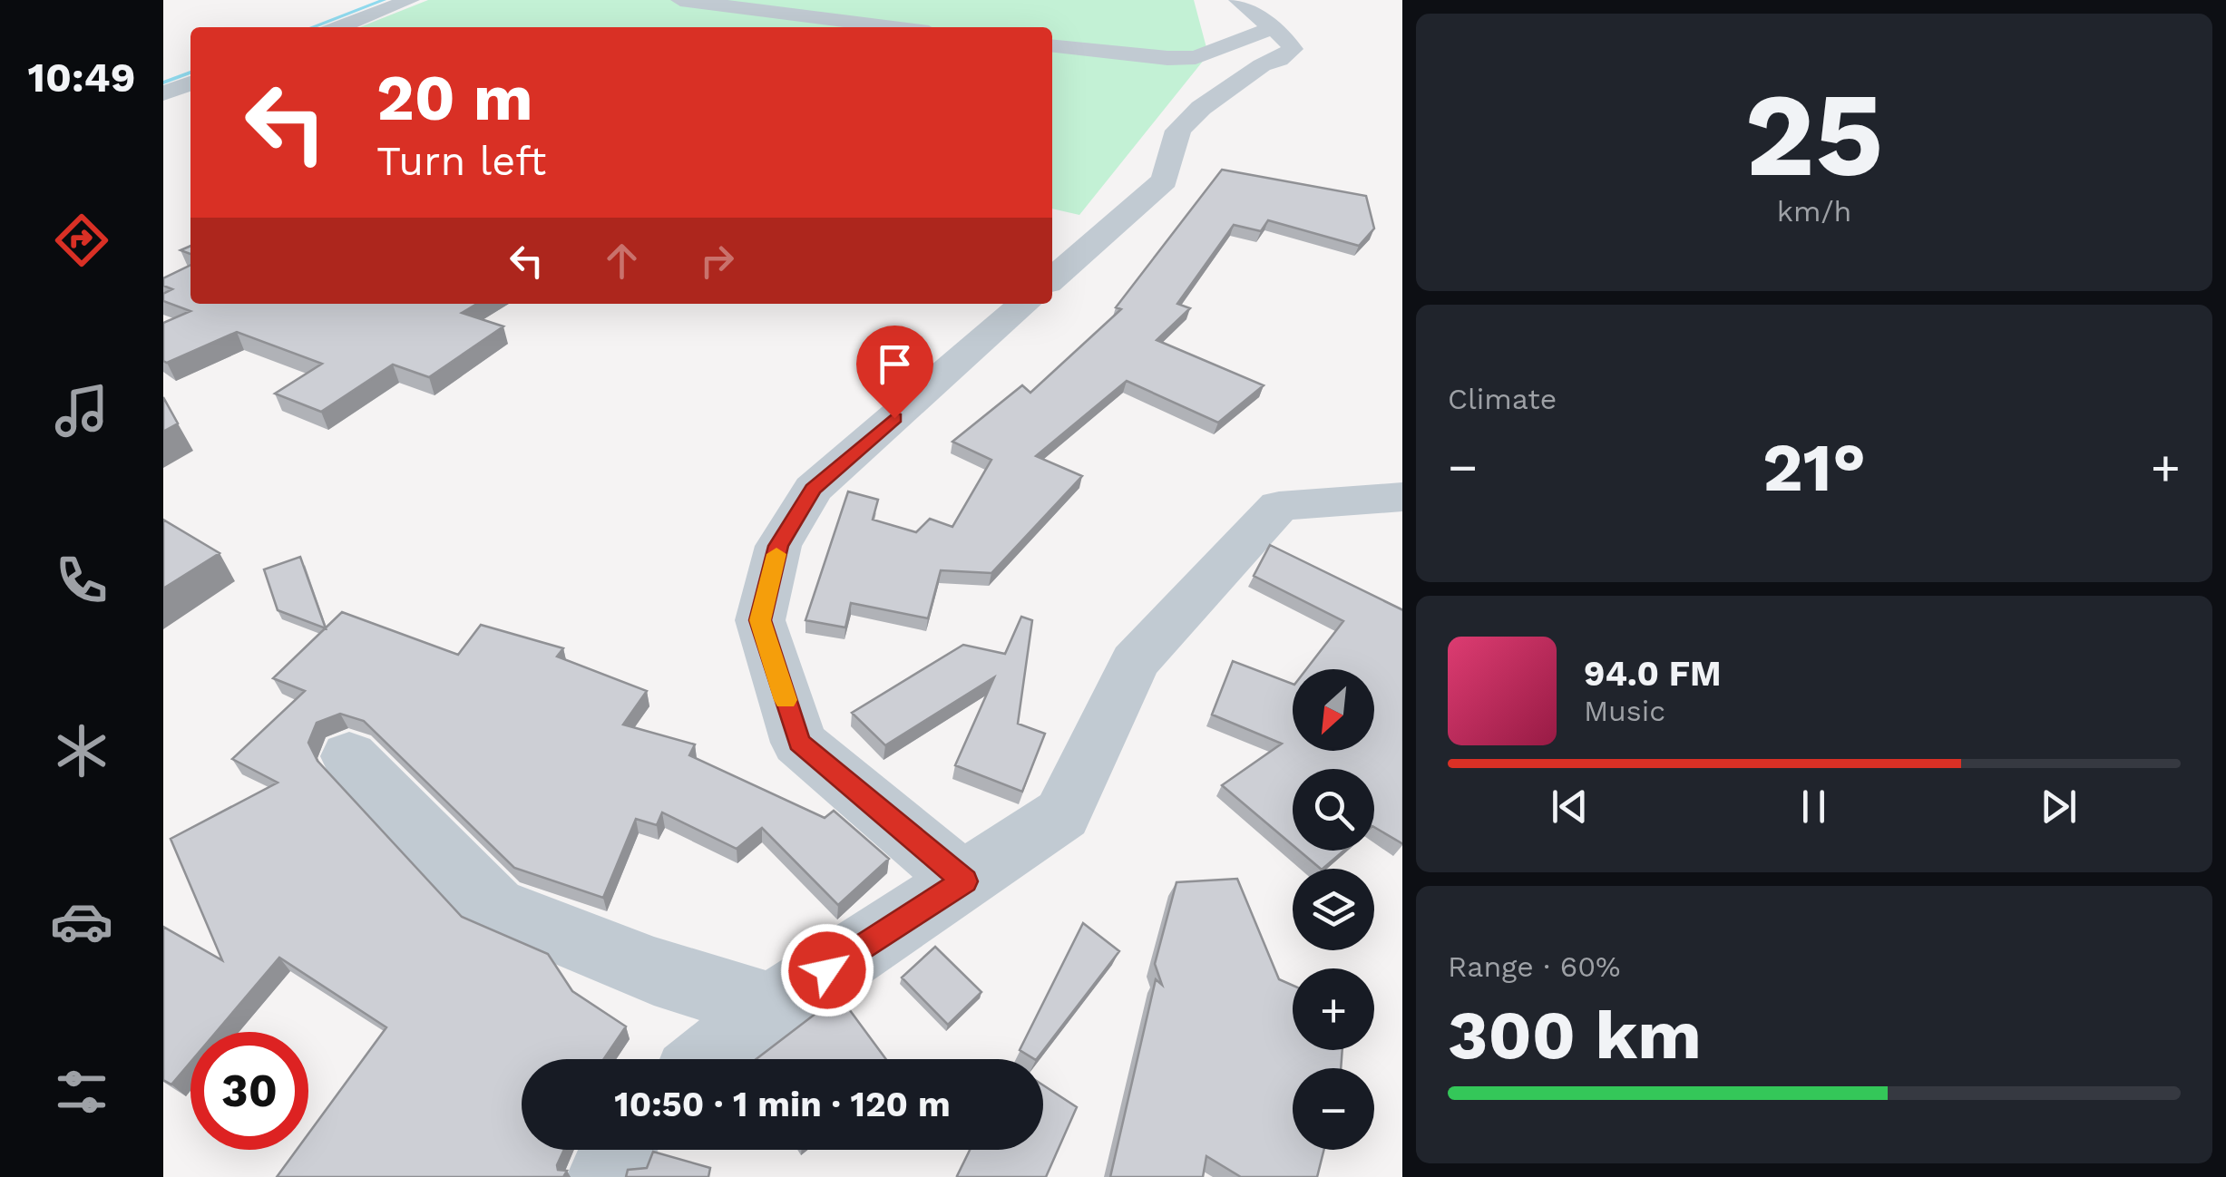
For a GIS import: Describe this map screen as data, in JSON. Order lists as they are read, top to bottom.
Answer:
{
  "north": "bottom left",
  "page": {
    "tabs": "10:49",
    "tile": [
      ["25", "km/h"],
      "Climate",
      ["Range · 60%", "300 km"]
    ],
    "turn": ["20 m", "Turn left"],
    "heat": ["−", "21°", "+"],
    "song": ["94.0 FM", "Music"],
    "map_buttons": ["+", "−"],
    "limit": "30",
    "trip": "10:50 · 1 min · 120 m"
  }
}
